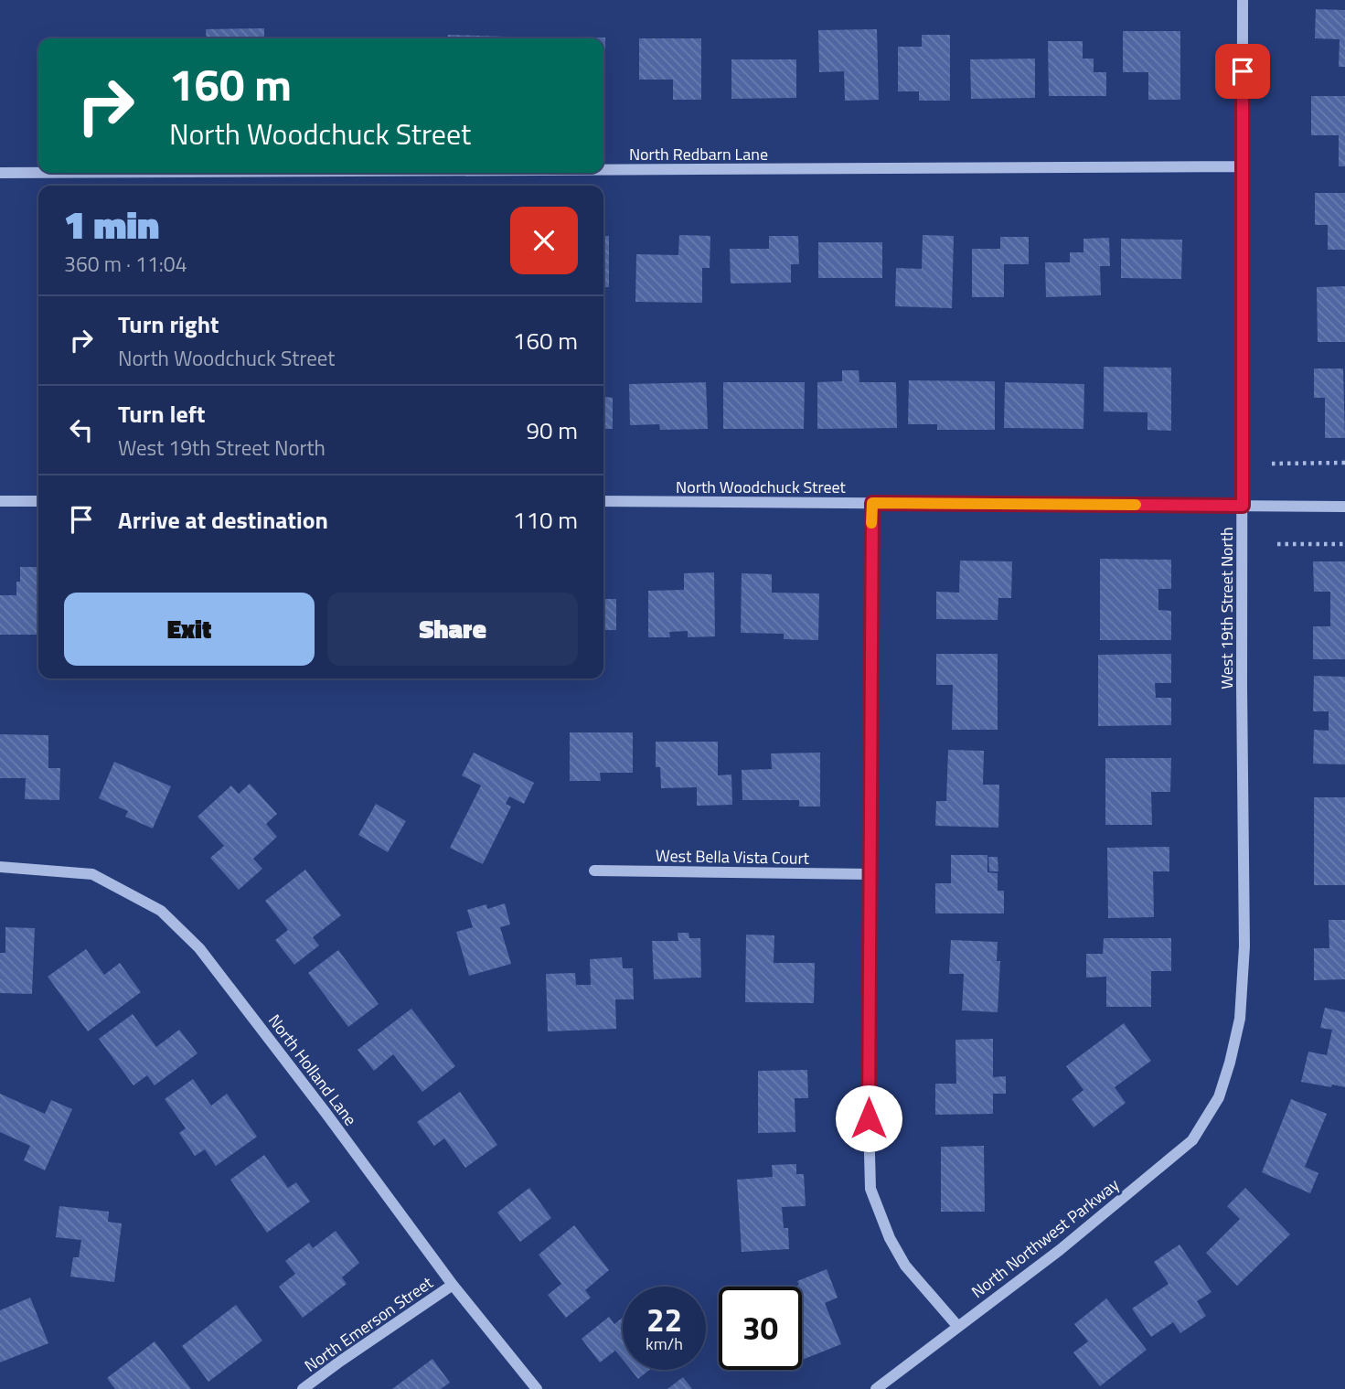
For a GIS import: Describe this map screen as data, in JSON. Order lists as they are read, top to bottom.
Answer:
{
  "streets": {
    "street": [
      "North Redbarn Lane",
      "North Woodchuck Street",
      "West 19th Street North",
      "West Bella Vista Court",
      "North Holland Lane",
      "North Northwest Parkway",
      "North Emerson Street"
    ]
  },
  "crossings": [
    ["North Redbarn Lane", "West 19th Street North"],
    ["North Woodchuck Street", "West 19th Street North"],
    ["West 19th Street North", "North Northwest Parkway"],
    ["North Holland Lane", "North Emerson Street"]
  ],
  "page": {
    "turn": ["160 m", "North Woodchuck Street"],
    "heading": ["1 min", "360 m · 11:04"],
    "list": [
      {
        "name": "Turn right",
        "note": "North Woodchuck Street",
        "value": "160 m"
      },
      {
        "name": "Turn left",
        "note": "West 19th Street North",
        "value": "90 m"
      },
      {
        "name": "Arrive at destination",
        "value": "110 m"
      }
    ],
    "buttons": ["Exit", "Share"],
    "speed": "22 km/h",
    "limit": "30"
  }
}
